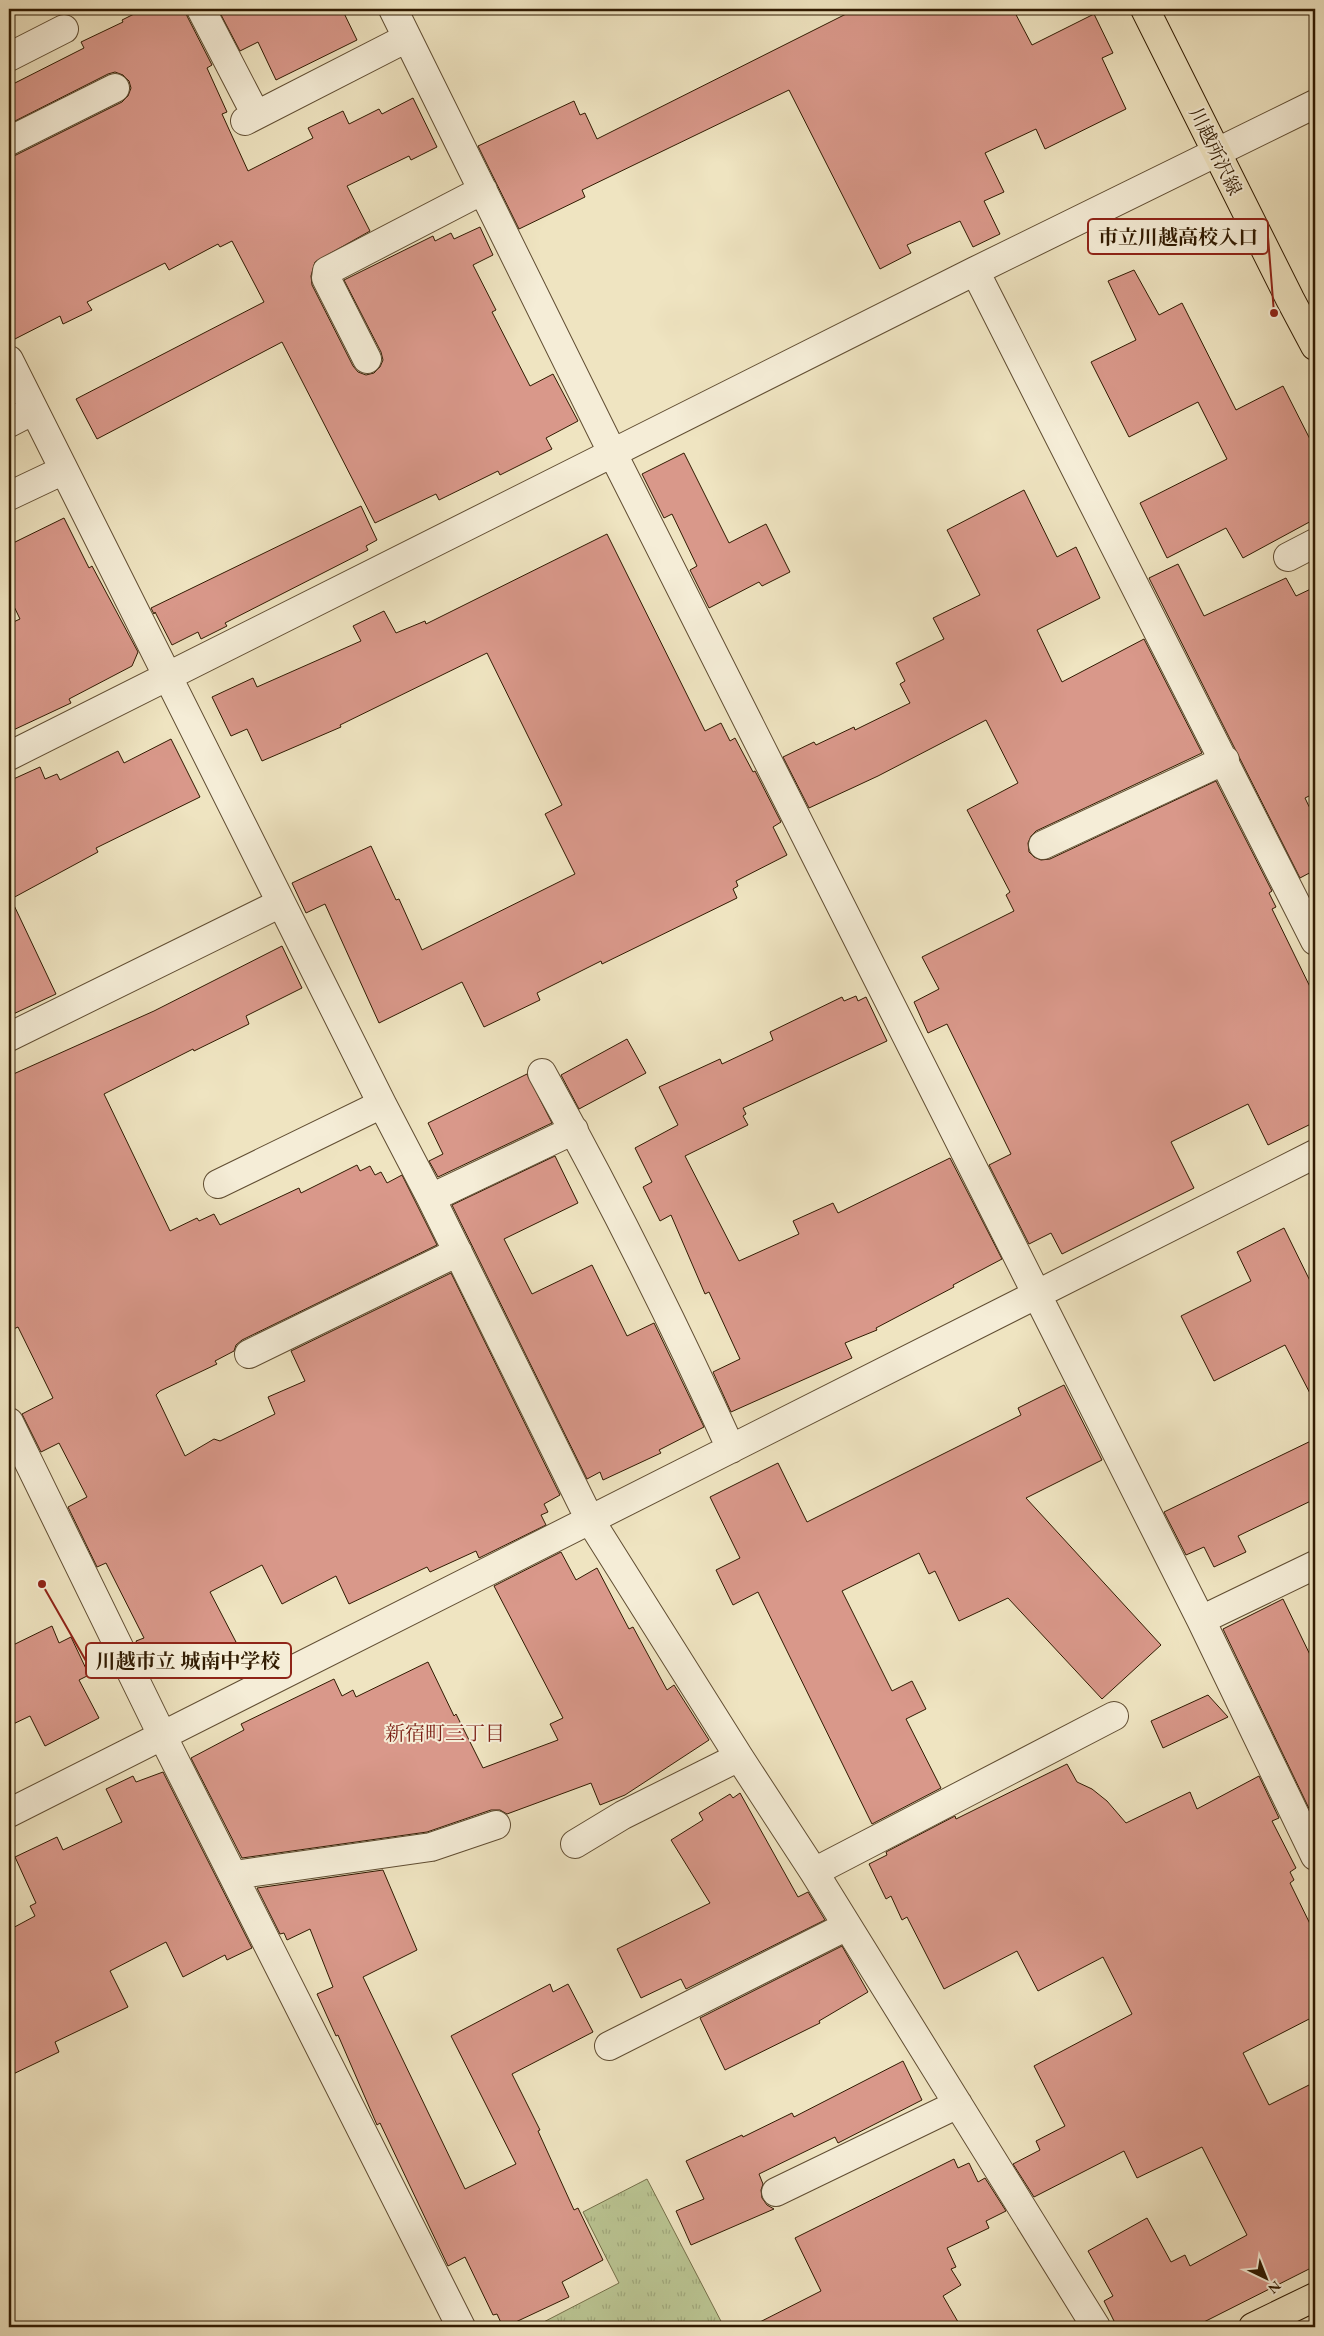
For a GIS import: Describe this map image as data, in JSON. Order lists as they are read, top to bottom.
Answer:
{
  "streets": {
    "main road": ["川越所沢線"]
  },
  "districts": ["新宿町三丁目"],
  "places": ["市立川越高校入口", "川越市立 城南中学校"],
  "north": "bottom right"
}
